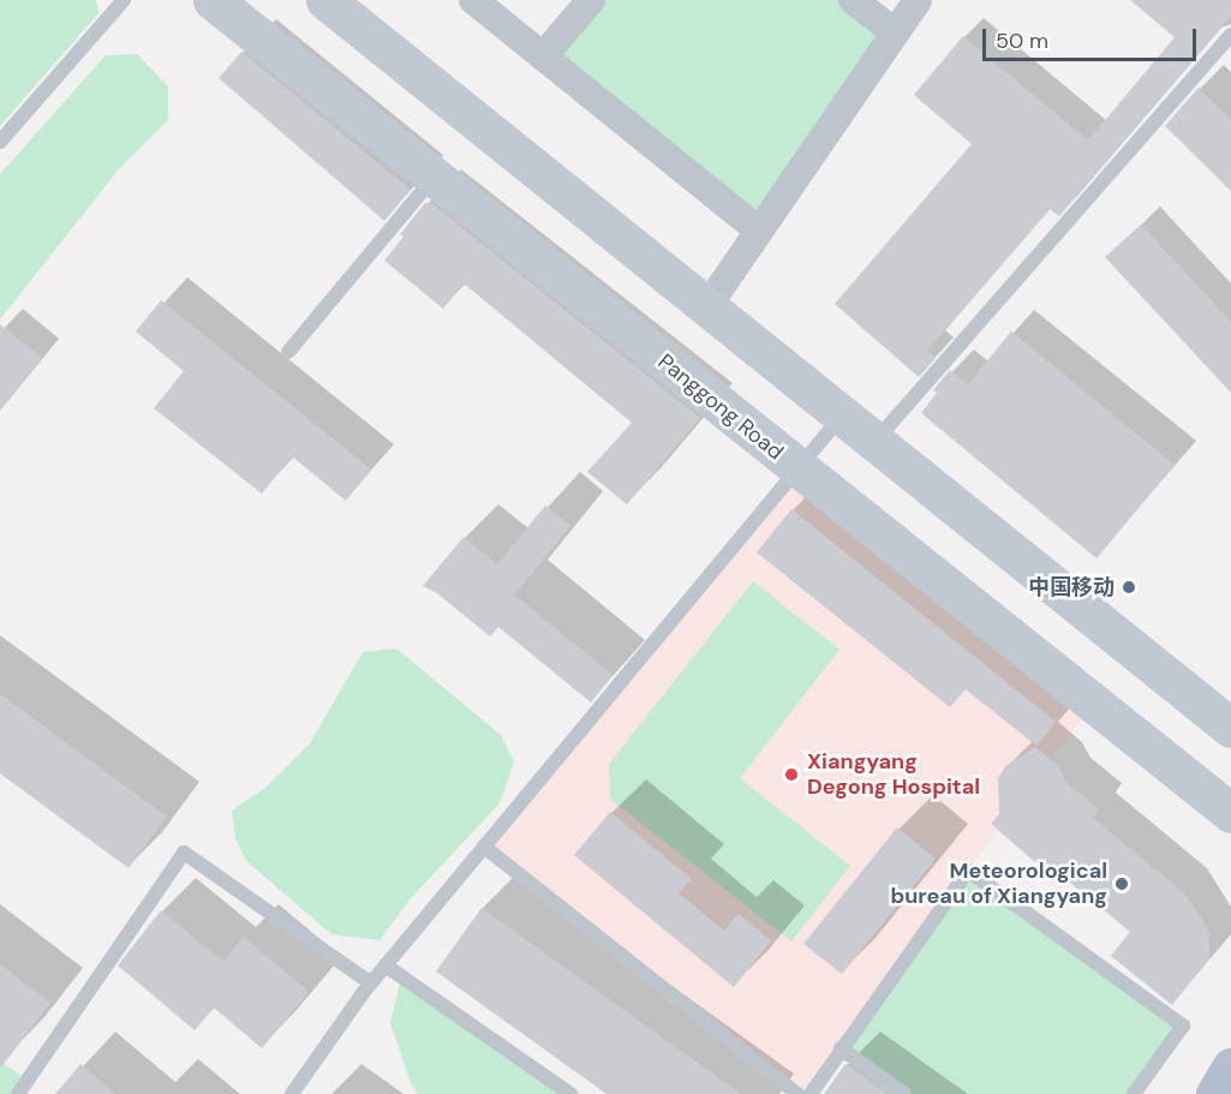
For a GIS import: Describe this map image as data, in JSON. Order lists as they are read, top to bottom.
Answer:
{
  "streets": {
    "main road": ["Panggong Road"]
  },
  "places": ["中国移动", "Xiangyang Degong Hospital", "Meteorological bureau of Xiangyang"],
  "scale_bar": "50 m"
}
